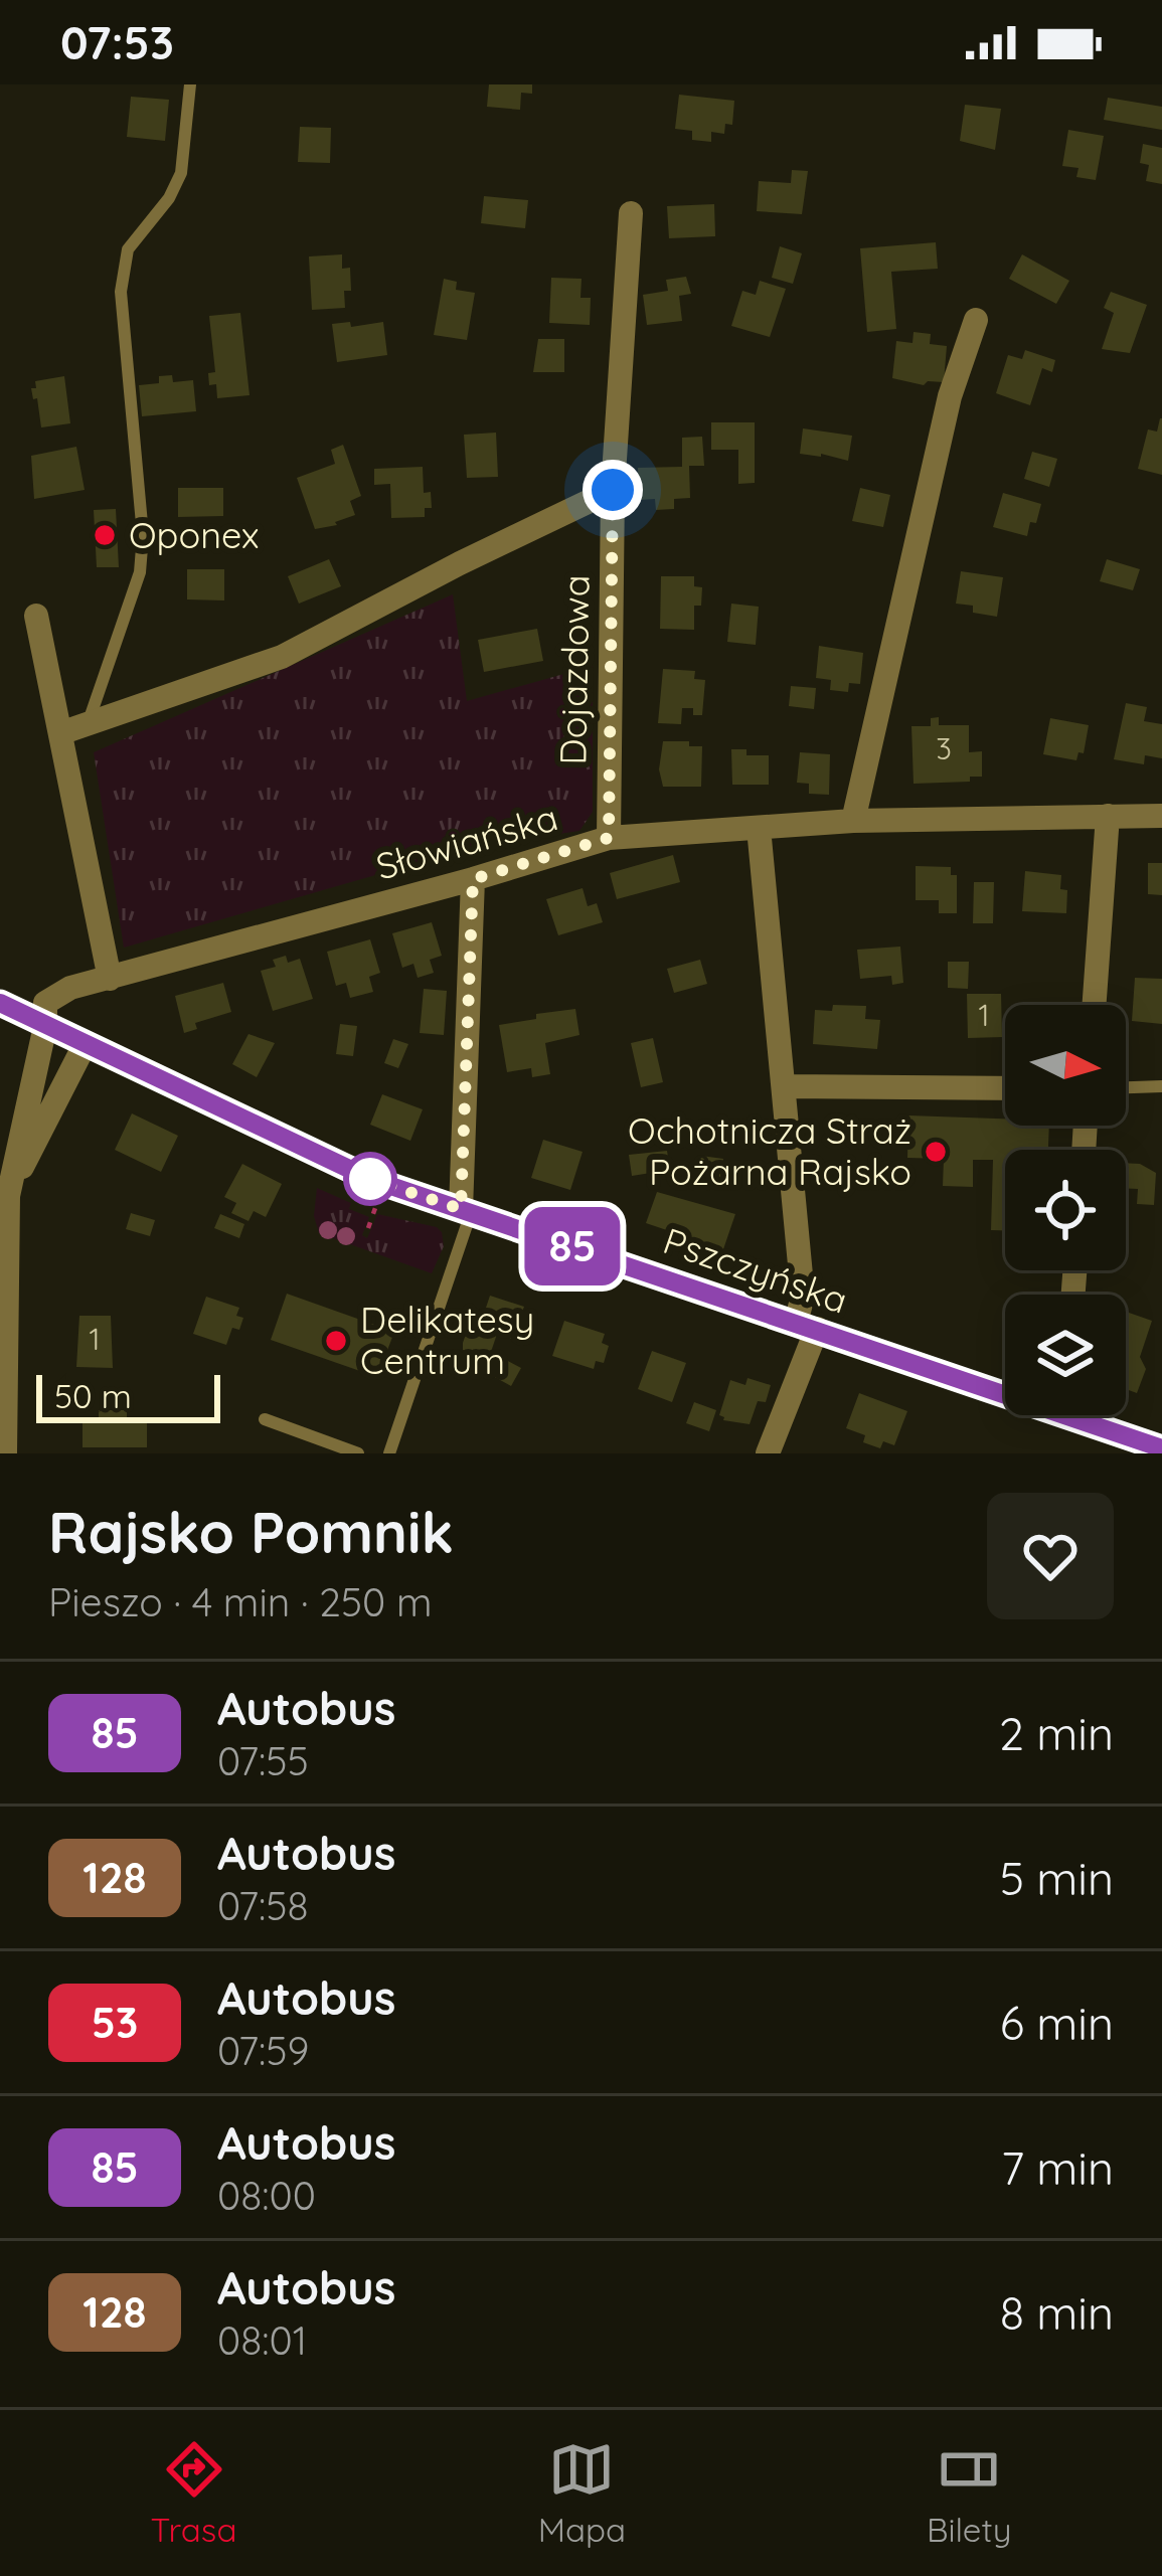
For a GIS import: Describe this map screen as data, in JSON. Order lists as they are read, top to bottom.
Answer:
{
  "streets": {
    "main road": ["Pszczyńska"],
    "street": ["Dojazdowa", "Słowiańska"]
  },
  "crossings": [
    ["Dojazdowa", "Słowiańska"],
    ["Słowiańska", "Pszczyńska"]
  ],
  "places": ["Oponex", "Ochotnicza Straż Pożarna Rajsko", "Delikatesy Centrum"],
  "lines": ["bus line 85"],
  "house_numbers": ["3", "1", "1"],
  "scale_bar": "50 m",
  "north": "right",
  "page": {
    "status": "07:53",
    "on_map": "85",
    "scale": "50 m",
    "heading": ["Rajsko Pomnik", "Pieszo · 4 min · 250 m"],
    "list": [
      {
        "mark": "85",
        "name": "Autobus",
        "note": "07:55",
        "value": "2 min"
      },
      {
        "mark": "128",
        "name": "Autobus",
        "note": "07:58",
        "value": "5 min"
      },
      {
        "mark": "53",
        "name": "Autobus",
        "note": "07:59",
        "value": "6 min"
      },
      {
        "mark": "85",
        "name": "Autobus",
        "note": "08:00",
        "value": "7 min"
      },
      {
        "mark": "128",
        "name": "Autobus",
        "note": "08:01",
        "value": "8 min"
      }
    ],
    "tabs": ["Trasa", "Mapa", "Bilety"]
  }
}
